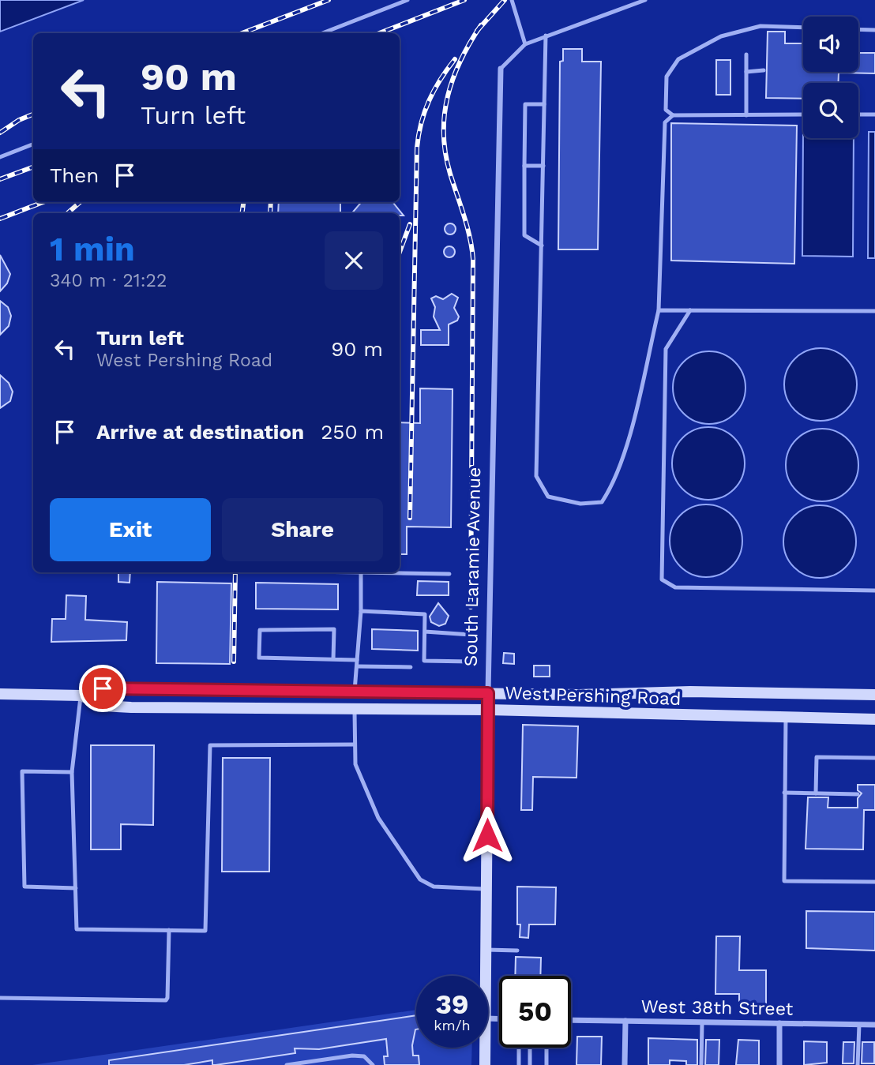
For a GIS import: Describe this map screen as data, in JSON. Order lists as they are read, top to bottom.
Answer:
{
  "streets": {
    "main road": ["South Laramie Avenue", "West Pershing Road"],
    "street": ["West 38th Street"]
  },
  "crossings": [
    ["South Laramie Avenue", "West Pershing Road"]
  ],
  "page": {
    "turn": ["90 m", "Turn left"],
    "then": "Then",
    "heading": ["1 min", "340 m · 21:22"],
    "list": [
      {
        "name": "Turn left",
        "note": "West Pershing Road",
        "value": "90 m"
      },
      {
        "name": "Arrive at destination",
        "value": "250 m"
      }
    ],
    "buttons": ["Exit", "Share"],
    "speed": "39 km/h",
    "limit": "50"
  }
}
